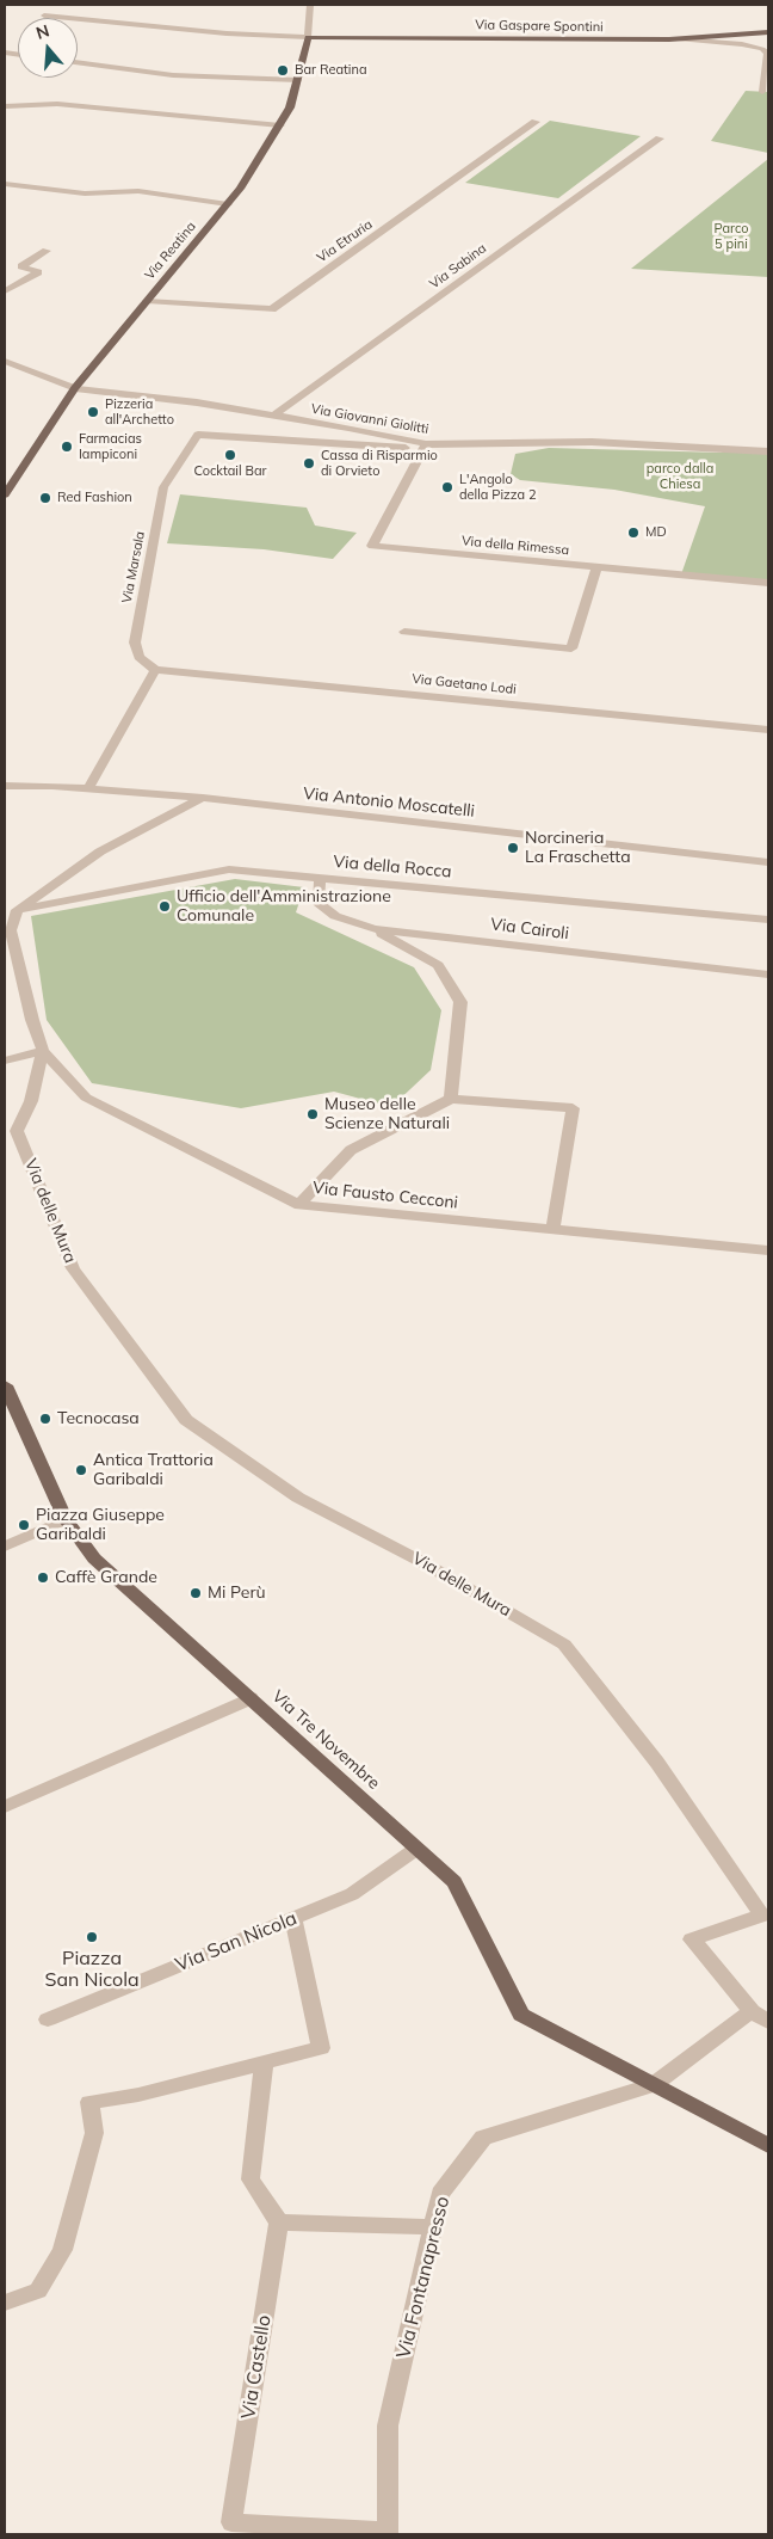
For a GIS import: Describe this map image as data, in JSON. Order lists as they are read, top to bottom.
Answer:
{
  "streets": {
    "main road": ["Via Gaspare Spontini", "Via Reatina", "Via Tre Novembre"],
    "street": [
      "Via Etruria",
      "Via Sabina",
      "Via Giovanni Giolitti",
      "Via della Rimessa",
      "Via Marsala",
      "Via Gaetano Lodi",
      "Via Antonio Moscatelli",
      "Via della Rocca",
      "Via Cairoli",
      "Via Fausto Cecconi",
      "Via delle Mura",
      "Via San Nicola",
      "Via Fontanapresso",
      "Via Castello"
    ]
  },
  "crossings": [
    ["Via Gaspare Spontini", "Via Reatina"],
    ["Via Etruria", "Via Reatina"],
    ["Via Reatina", "Via Giovanni Giolitti"],
    ["Via Sabina", "Via Giovanni Giolitti"],
    ["Via Giovanni Giolitti", "Via della Rimessa"],
    ["Via Marsala", "Via Gaetano Lodi"],
    ["Via della Rocca", "Via Cairoli"],
    ["Via Fausto Cecconi", "Via delle Mura"],
    ["Via Tre Novembre", "Via San Nicola"],
    ["Via Tre Novembre", "Via Fontanapresso"],
    ["Via Fontanapresso", "Via Castello"]
  ],
  "parks": ["Parco 5 pini", "parco dalla Chiesa"],
  "places": [
    "Bar Reatina",
    "Pizzeria all'Archetto",
    "Farmacias Iampiconi",
    "Cocktail Bar",
    "Cassa di Risparmio di Orvieto",
    "L'Angolo della Pizza 2",
    "Red Fashion",
    "MD",
    "Norcineria La Fraschetta",
    "Ufficio dell'Amministrazione Comunale",
    "Museo delle Scienze Naturali",
    "Tecnocasa",
    "Antica Trattoria Garibaldi",
    "Piazza Giuseppe Garibaldi",
    "Caffè Grande",
    "Mi Perù",
    "Piazza San Nicola"
  ],
  "north": "top"
}
